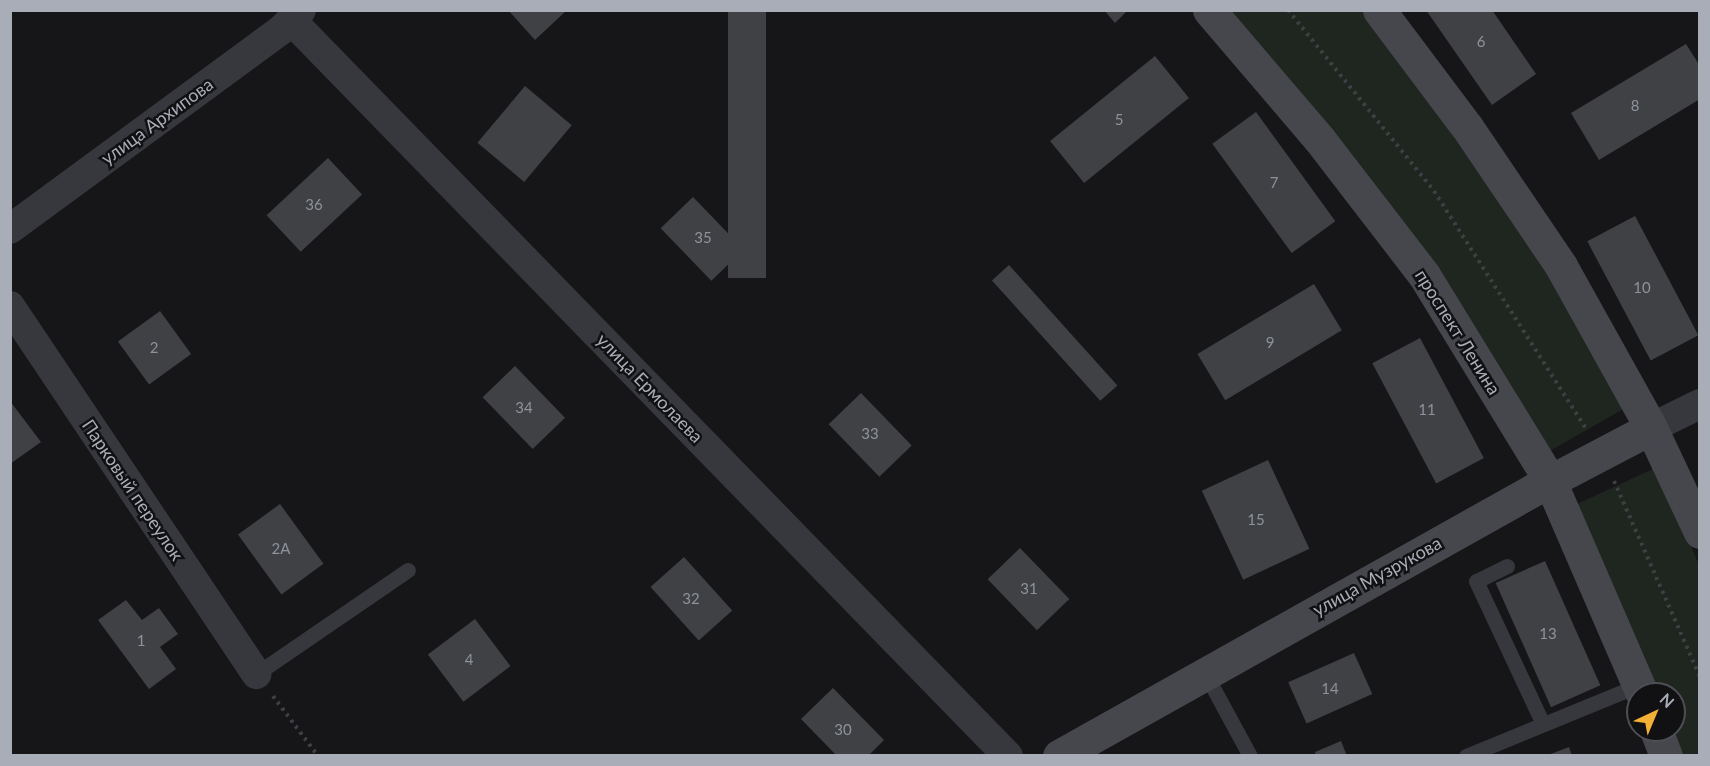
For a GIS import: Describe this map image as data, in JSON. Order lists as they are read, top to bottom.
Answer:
{
  "streets": {
    "street": [
      "улица Архипова",
      "проспект Ленина",
      "улица Ермолаева",
      "Парковый переулок",
      "улица Музрукова"
    ]
  },
  "crossings": [
    ["улица Архипова", "улица Ермолаева"],
    ["проспект Ленина", "улица Музрукова"]
  ],
  "house_numbers": [
    "6",
    "8",
    "5",
    "7",
    "36",
    "35",
    "10",
    "9",
    "2",
    "34",
    "11",
    "33",
    "15",
    "2А",
    "31",
    "32",
    "13",
    "1",
    "4",
    "14",
    "30"
  ],
  "north": "top right"
}
